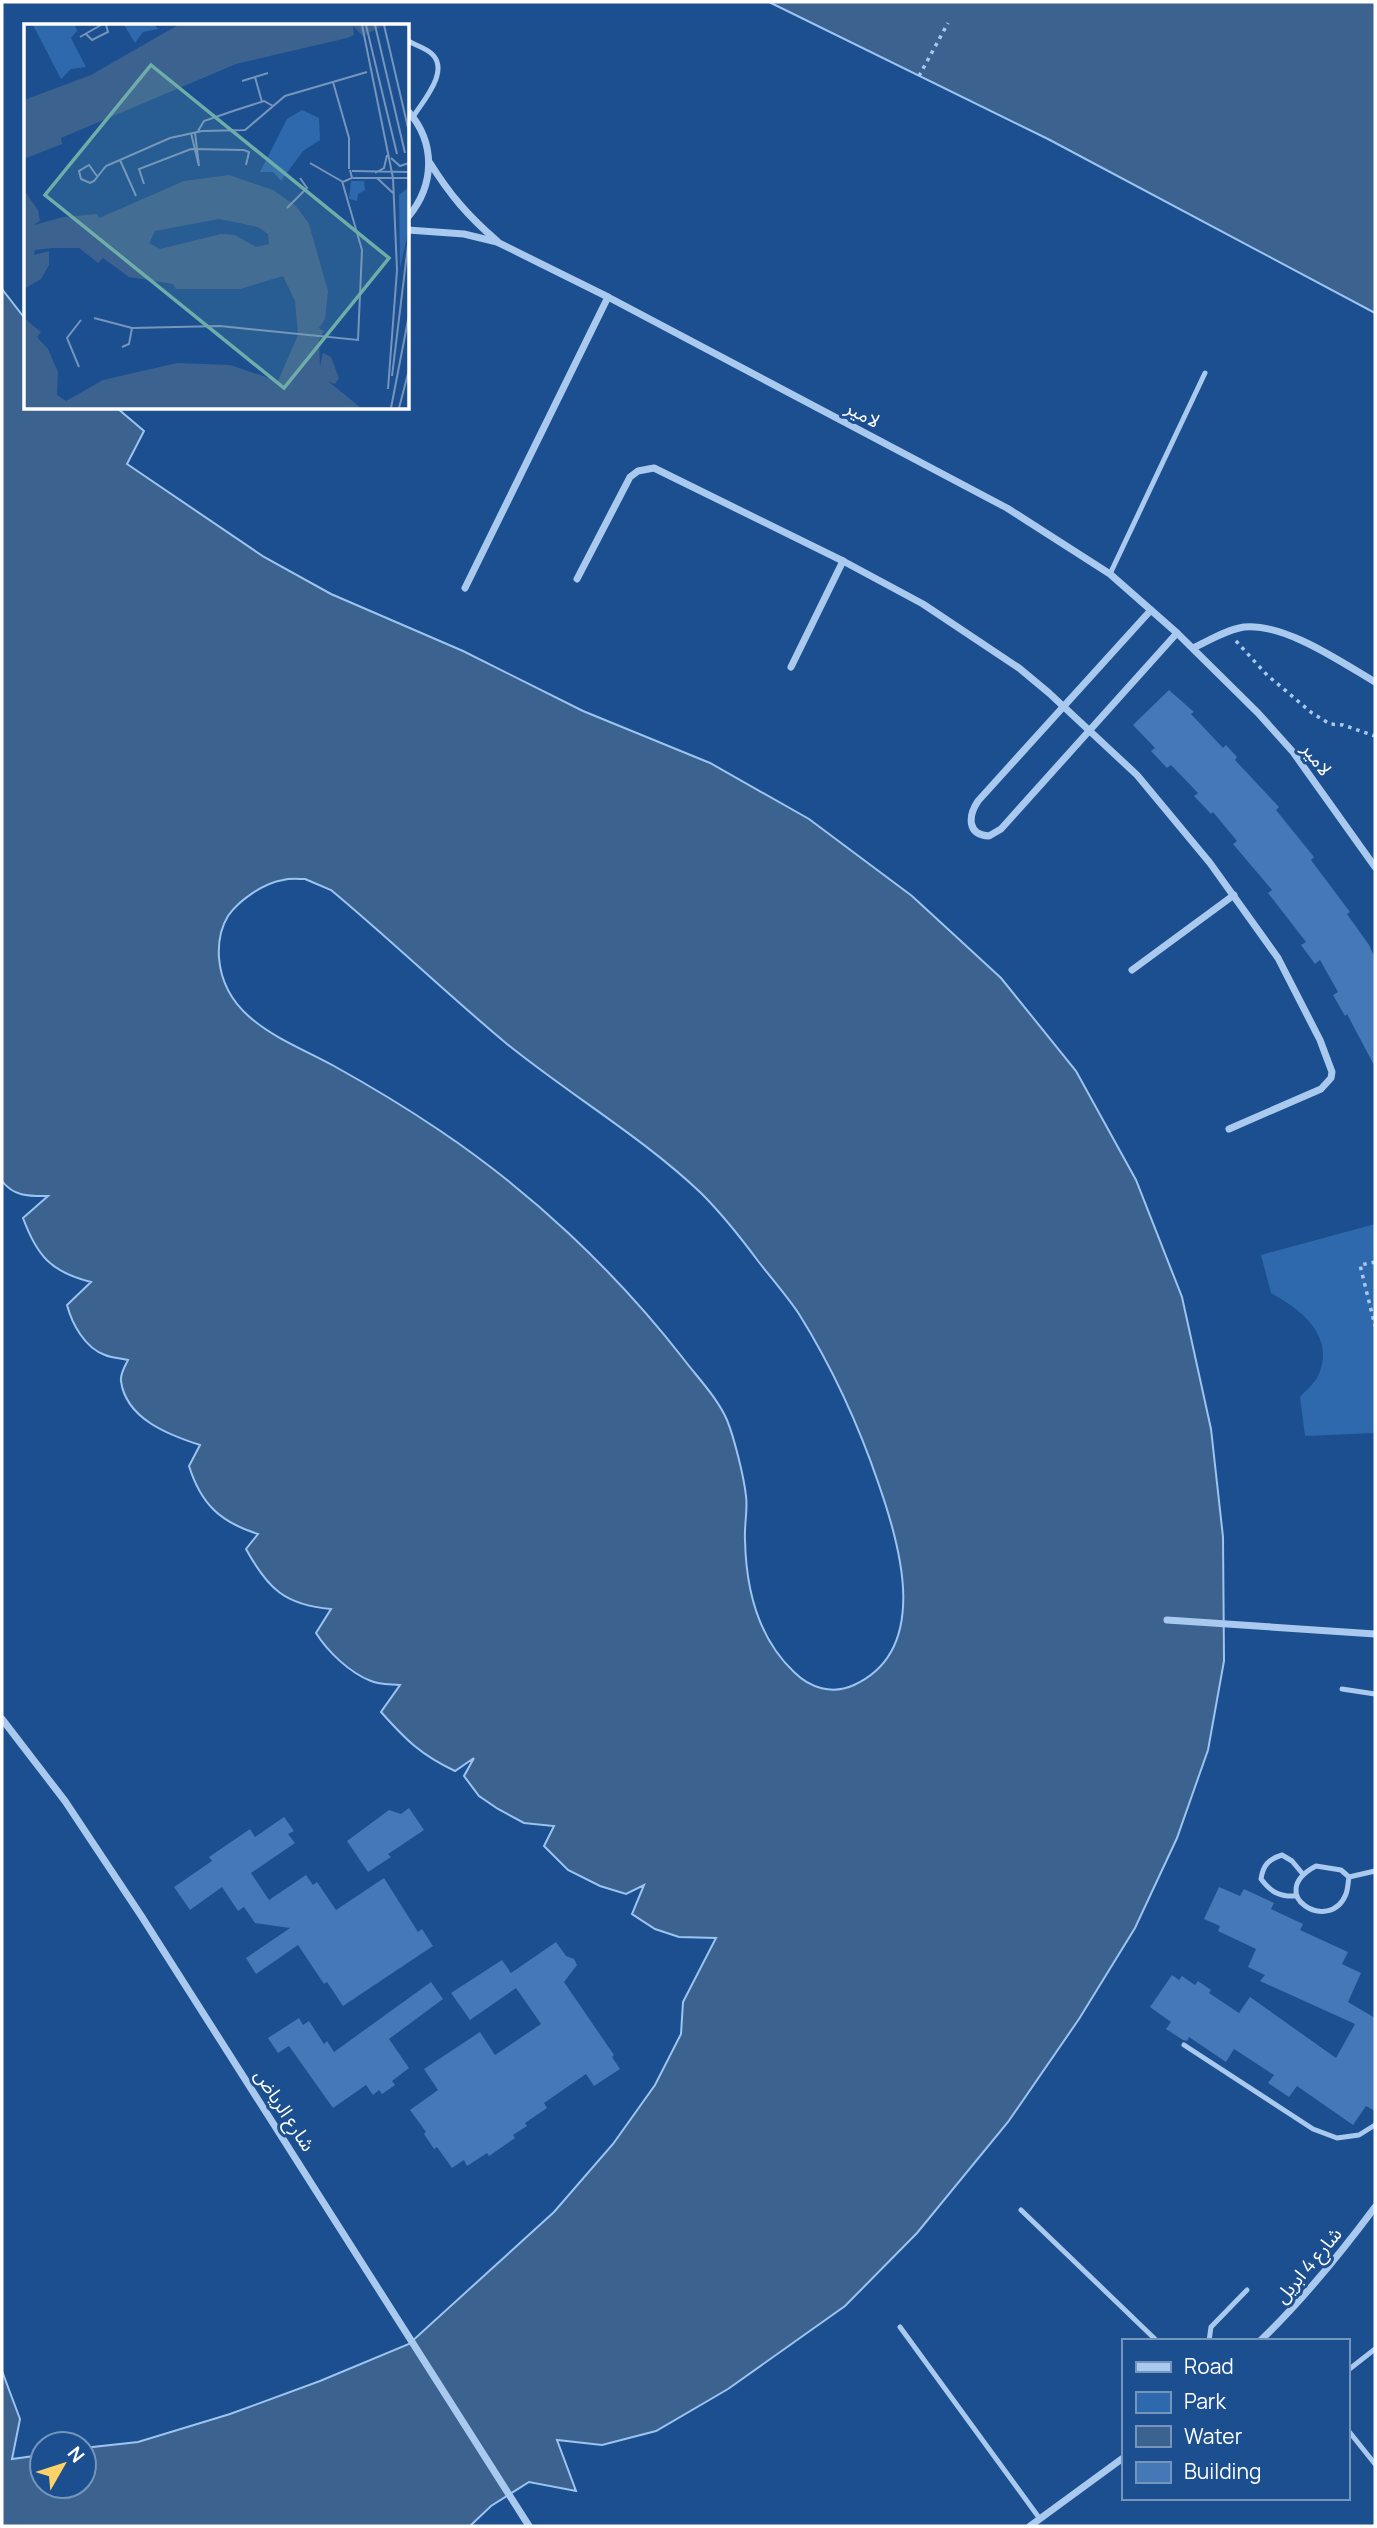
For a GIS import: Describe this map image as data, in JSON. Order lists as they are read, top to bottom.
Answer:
{
  "streets": {
    "street": ["لامير", "شارع الرياض", "شارع 4 ابريل"]
  },
  "legend": [
    "Road",
    "Park",
    "Water",
    "Building"
  ],
  "north": "top right"
}
